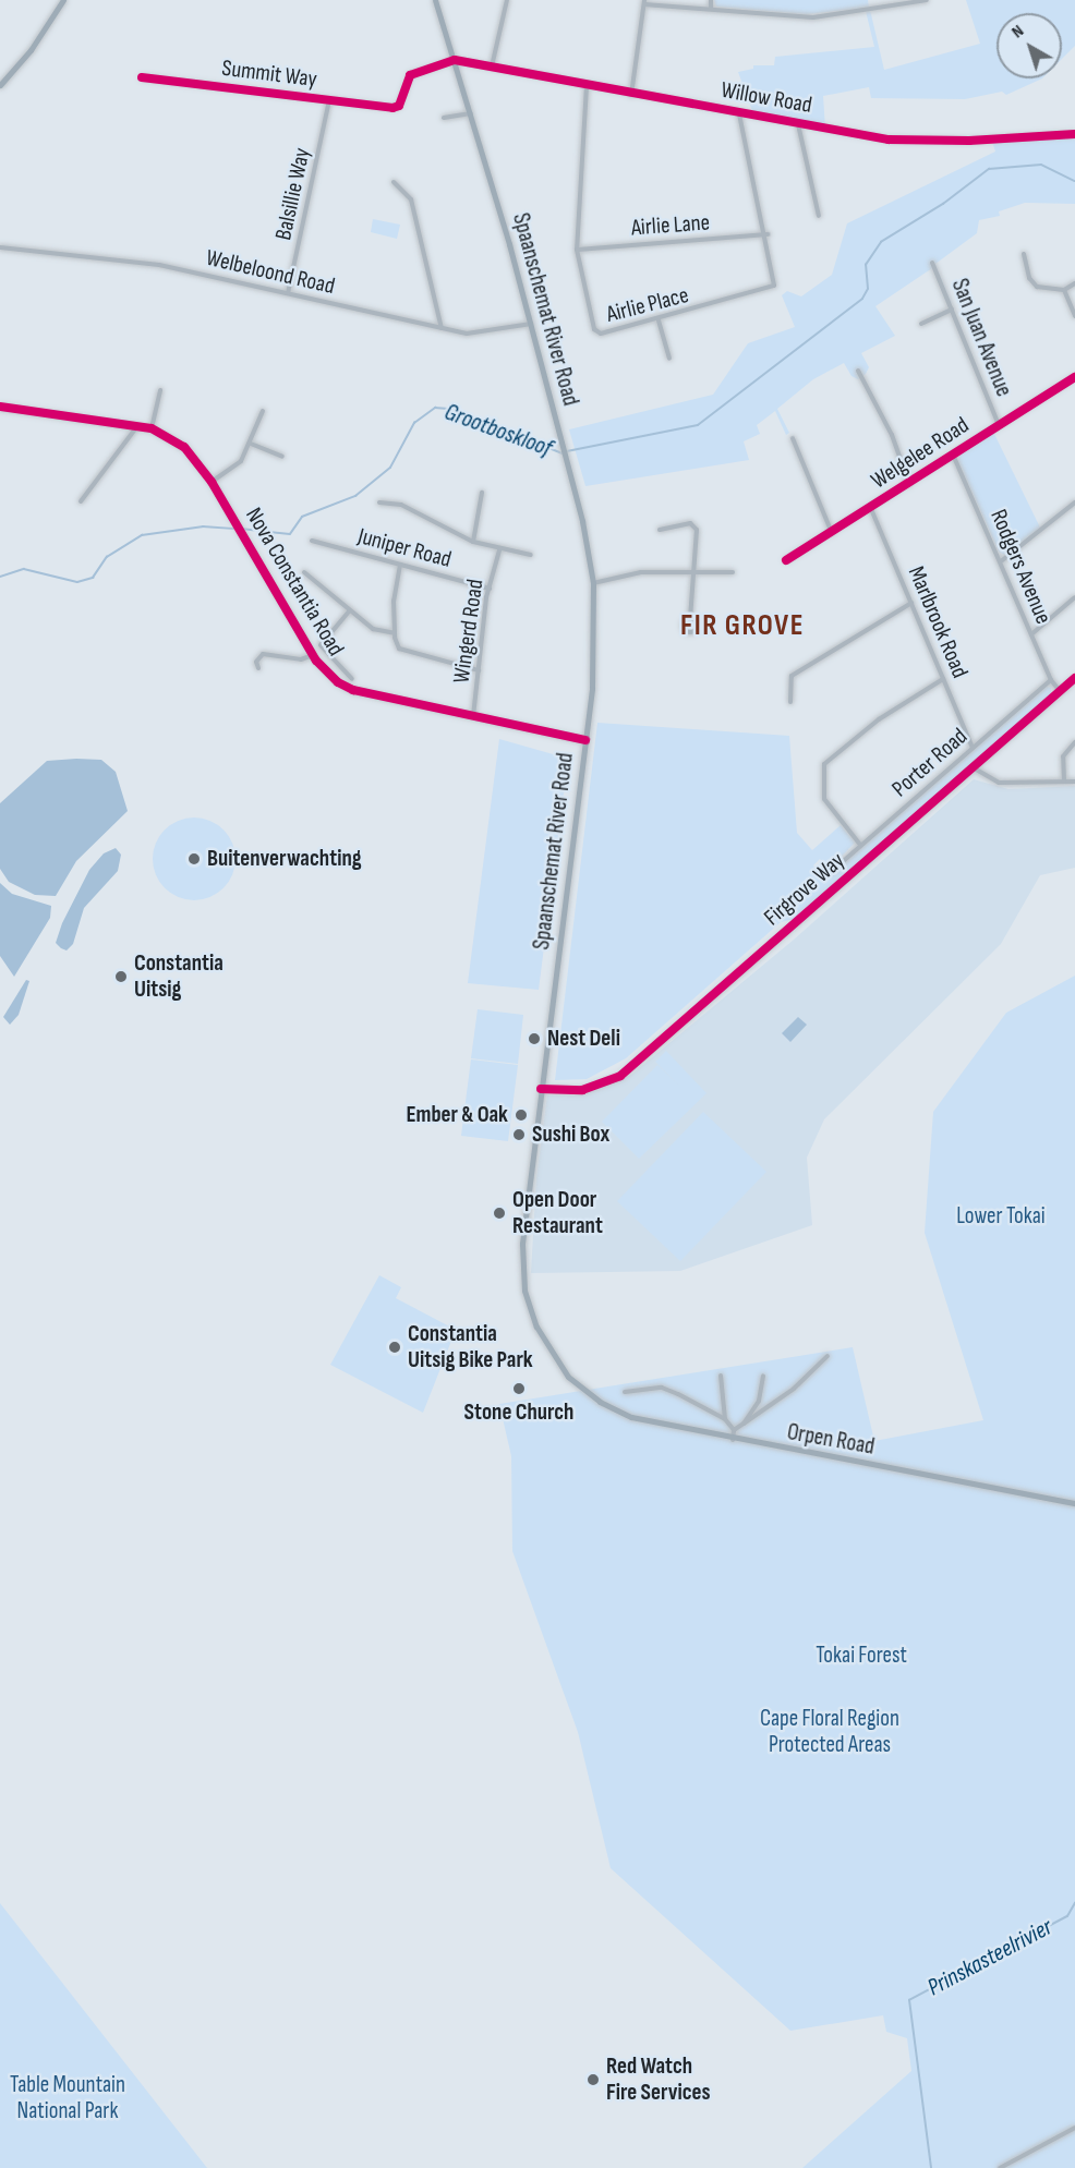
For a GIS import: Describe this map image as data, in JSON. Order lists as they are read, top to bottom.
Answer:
{
  "streets": {
    "main road": [
      "Spaanschemat River Road",
      "Nova Constantia Road",
      "Firgrove Way",
      "Orpen Road"
    ],
    "street": [
      "Summit Way",
      "Willow Road",
      "Balsillie Way",
      "Airlie Lane",
      "Welbeloond Road",
      "Airlie Place",
      "San Juan Avenue",
      "Welgelee Road",
      "Juniper Road",
      "Rodgers Avenue",
      "Marlbrook Road",
      "Wingerd Road",
      "Porter Road"
    ]
  },
  "crossings": [
    ["Summit Way", "Willow Road"],
    ["Summit Way", "Balsillie Way"],
    ["Summit Way", "Spaanschemat River Road"],
    ["Willow Road", "Airlie Place"],
    ["Willow Road", "Spaanschemat River Road"],
    ["Balsillie Way", "Welbeloond Road"],
    ["Airlie Lane", "Airlie Place"],
    ["Welbeloond Road", "Spaanschemat River Road"],
    ["Spaanschemat River Road", "Nova Constantia Road"],
    ["Spaanschemat River Road", "Firgrove Way"],
    ["Spaanschemat River Road", "Orpen Road"],
    ["San Juan Avenue", "Welgelee Road"],
    ["Welgelee Road", "Rodgers Avenue"],
    ["Welgelee Road", "Marlbrook Road"],
    ["Juniper Road", "Wingerd Road"],
    ["Rodgers Avenue", "Porter Road"],
    ["Rodgers Avenue", "Firgrove Way"],
    ["Nova Constantia Road", "Wingerd Road"],
    ["Marlbrook Road", "Porter Road"]
  ],
  "districts": ["FIR GROVE"],
  "water": ["Grootboskloof", "Prinskasteelrivier"],
  "parks": [
    "Lower Tokai",
    "Tokai Forest",
    "Cape Floral Region Protected Areas",
    "Table Mountain National Park"
  ],
  "places": [
    "Buitenverwachting",
    "Constantia Uitsig",
    "Nest Deli",
    "Ember & Oak",
    "Sushi Box",
    "Open Door Restaurant",
    "Constantia Uitsig Bike Park",
    "Stone Church",
    "Red Watch Fire Services"
  ],
  "north": "top left"
}
